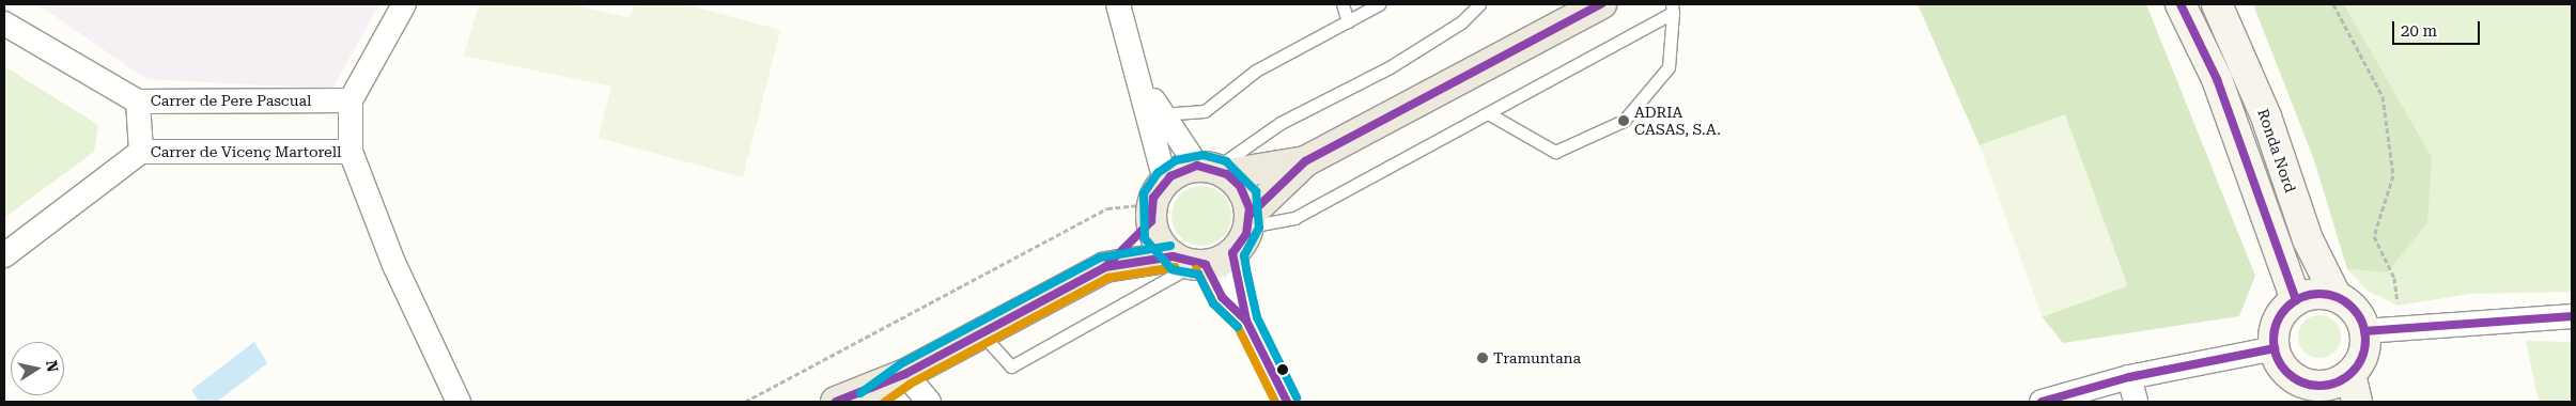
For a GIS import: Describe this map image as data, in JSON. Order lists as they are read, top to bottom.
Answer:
{
  "streets": {
    "street": ["Carrer de Pere Pascual", "Ronda Nord", "Carrer de Vicenç Martorell"]
  },
  "crossings": [
    ["Carrer de Pere Pascual", "Carrer de Vicenç Martorell"]
  ],
  "places": ["ADRIA CASAS, S.A.", "Tramuntana"],
  "scale_bar": "20 m",
  "north": "right"
}
